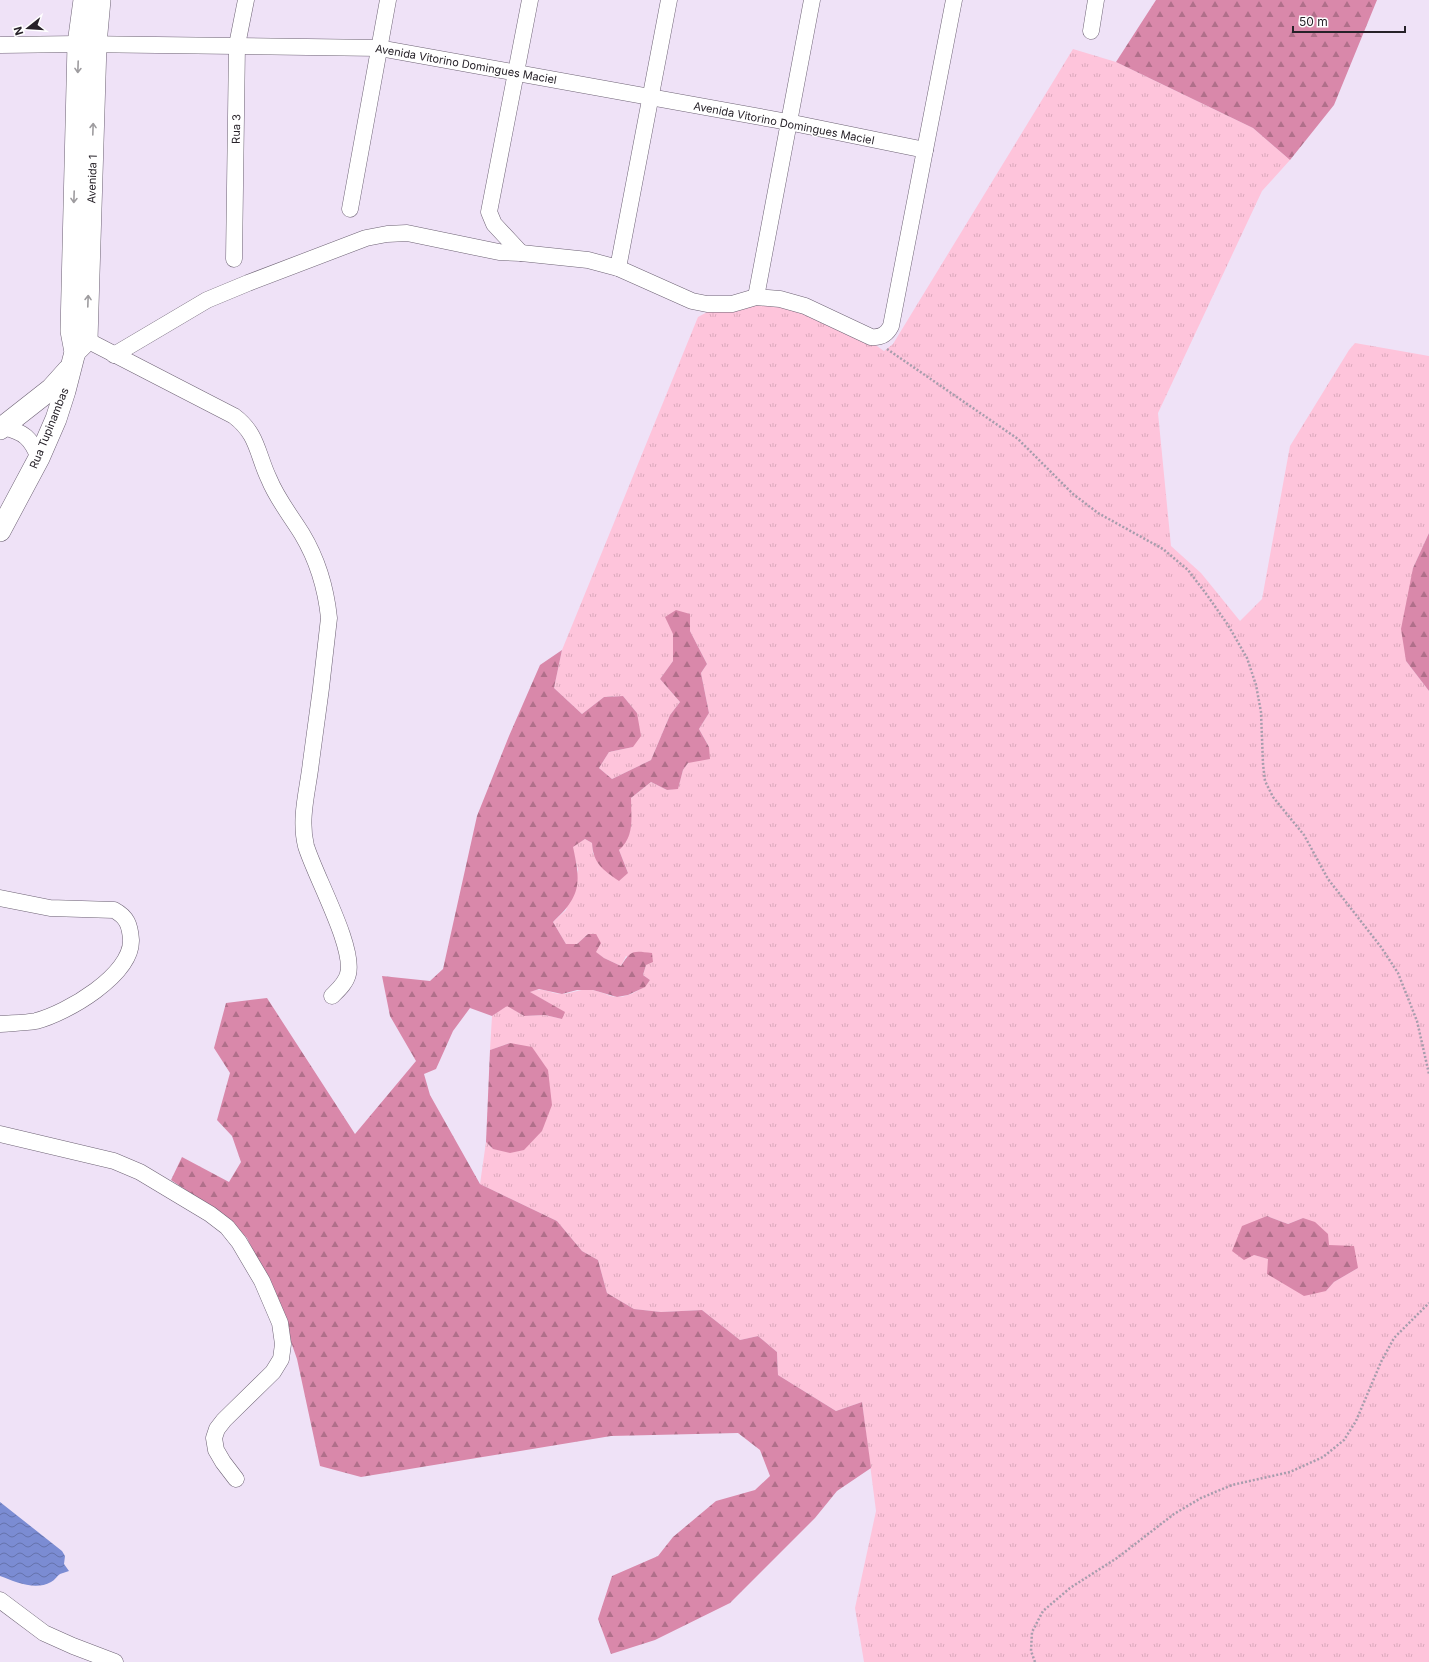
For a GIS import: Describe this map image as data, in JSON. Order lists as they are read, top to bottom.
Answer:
{
  "streets": {
    "street": [
      "Avenida Vitorino Domingues Maciel",
      "Rua 3",
      "Avenida 1",
      "Rua Tupinambas"
    ]
  },
  "crossings": [
    ["Avenida Vitorino Domingues Maciel", "Rua 3"],
    ["Avenida Vitorino Domingues Maciel", "Avenida 1"],
    ["Avenida 1", "Rua Tupinambas"]
  ],
  "scale_bar": "50 m",
  "north": "left"
}
